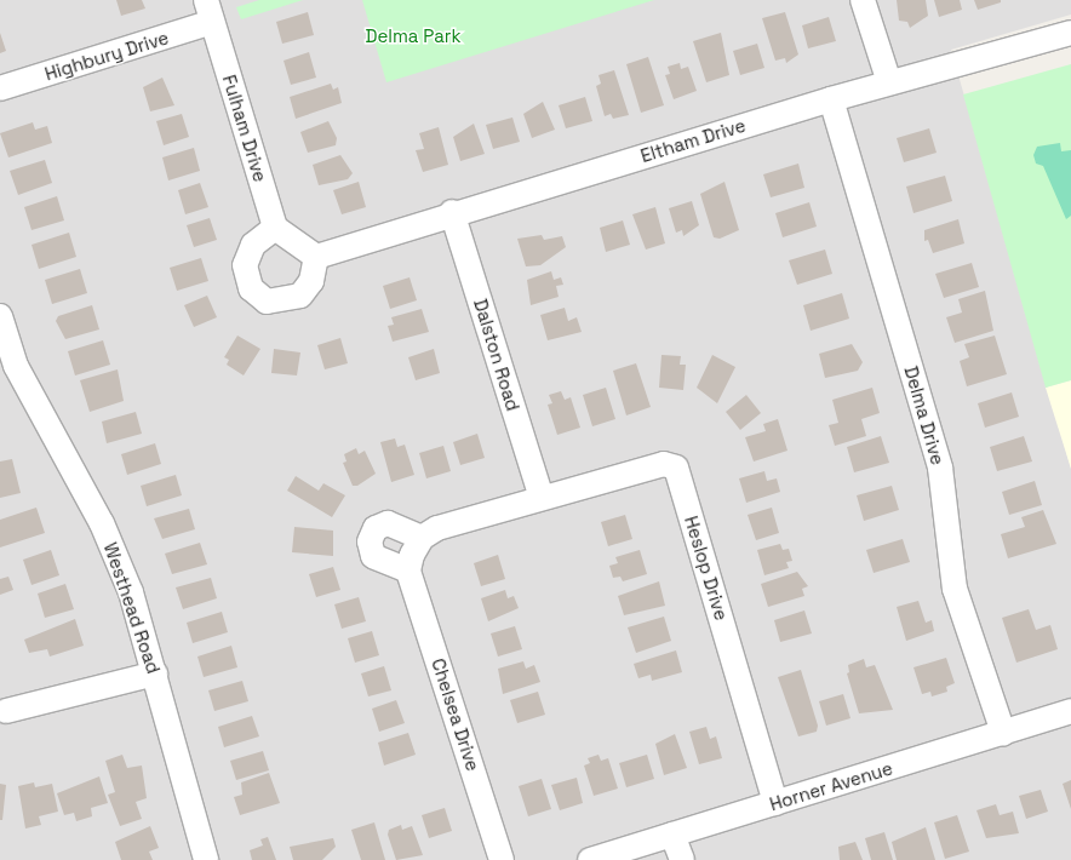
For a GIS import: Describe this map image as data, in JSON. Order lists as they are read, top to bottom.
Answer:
{
  "streets": {
    "street": [
      "Highbury Drive",
      "Fulham Drive",
      "Eltham Drive",
      "Dalston Road",
      "Delma Drive",
      "Heslop Drive",
      "Westhead Road",
      "Chelsea Drive",
      "Horner Avenue"
    ]
  },
  "crossings": [
    ["Highbury Drive", "Fulham Drive"],
    ["Fulham Drive", "Eltham Drive"],
    ["Eltham Drive", "Dalston Road"],
    ["Eltham Drive", "Delma Drive"],
    ["Dalston Road", "Heslop Drive"],
    ["Delma Drive", "Horner Avenue"],
    ["Heslop Drive", "Horner Avenue"]
  ],
  "parks": ["Delma Park"]
}
